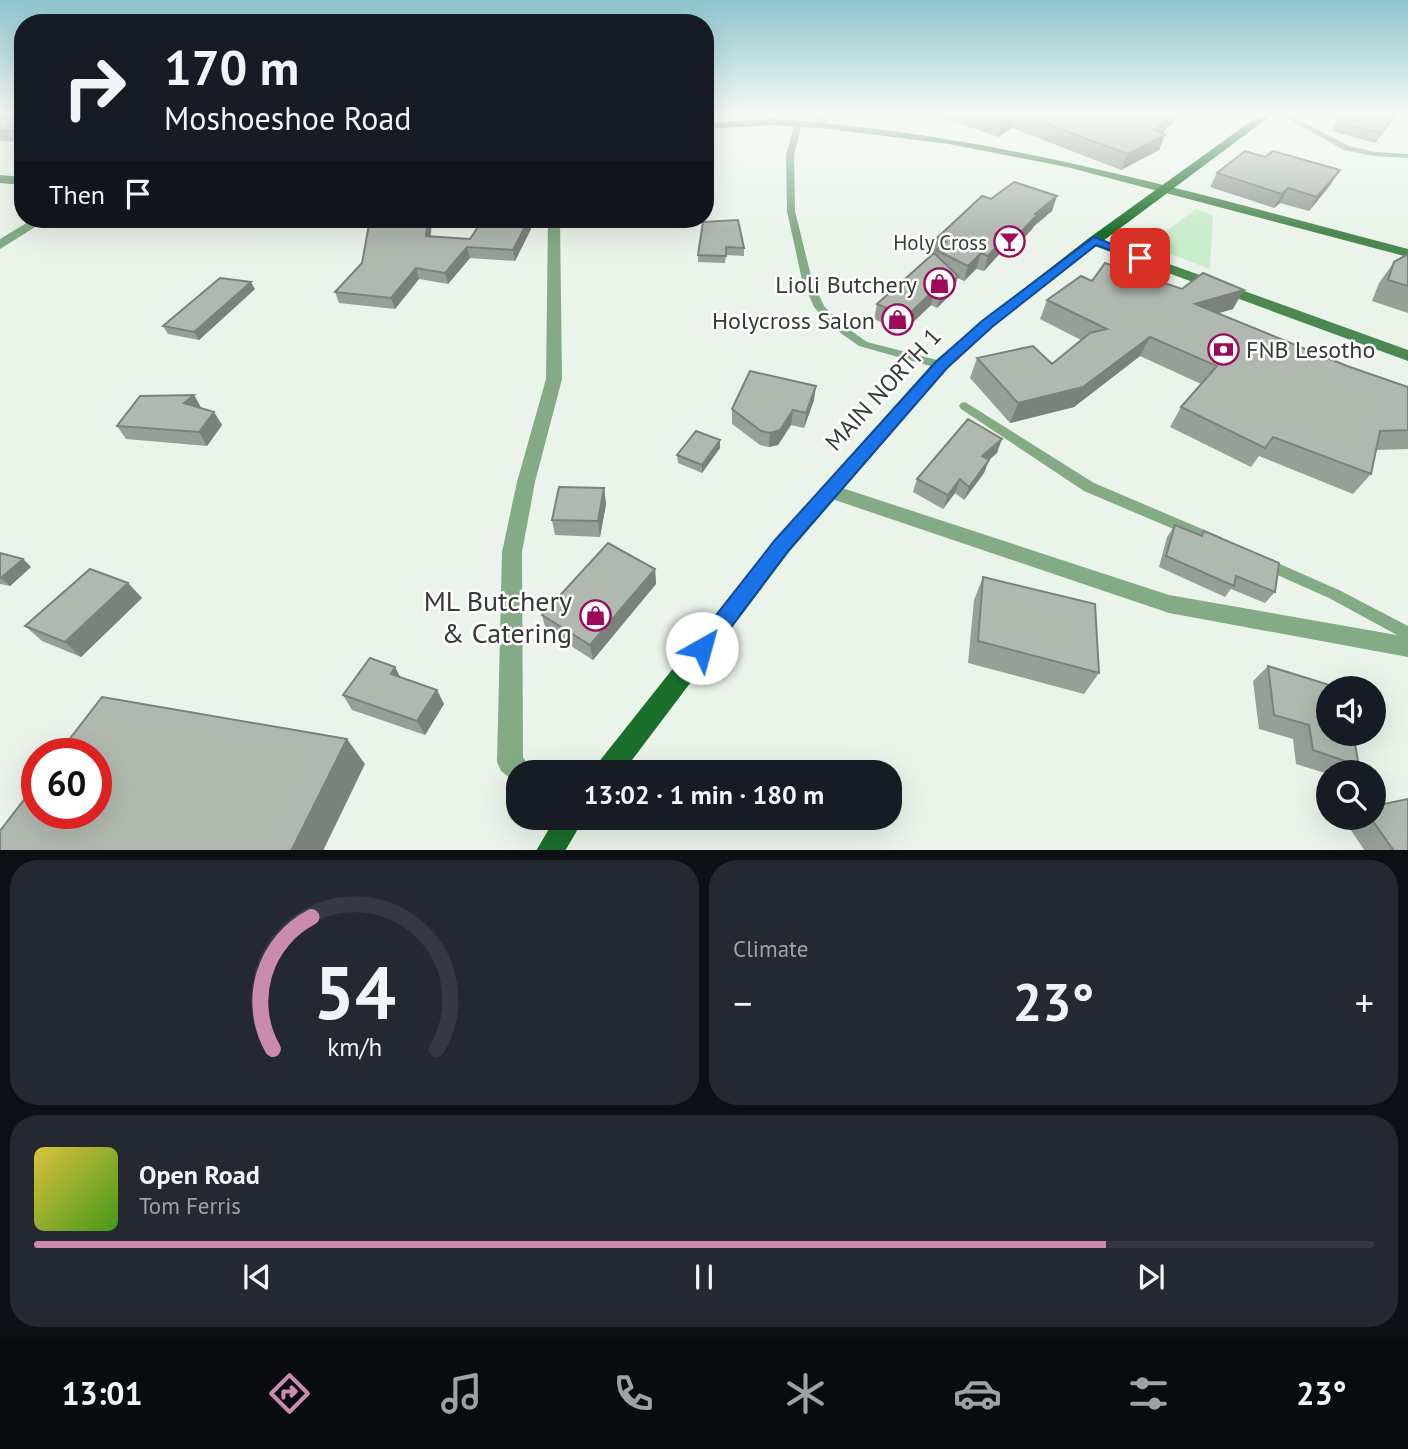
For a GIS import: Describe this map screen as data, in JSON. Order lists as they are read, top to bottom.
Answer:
{
  "streets": {
    "main road": ["MAIN NORTH 1"]
  },
  "places": {
    "bar": ["Holy Cross"],
    "shop": ["Lioli Butchery", "Holycross Salon", "ML Butchery & Catering"],
    "bank": ["FNB Lesotho"]
  },
  "page": {
    "turn": ["170 m", "Moshoeshoe Road"],
    "then": "Then",
    "limit": "60",
    "trip": "13:02 · 1 min · 180 m",
    "tile": "Climate",
    "heat": ["−", "23°", "+"],
    "song": ["Open Road", "Tom Ferris"],
    "tabs": ["13:01", "23°"],
    "gauge": ["54", "km/h"]
  }
}
